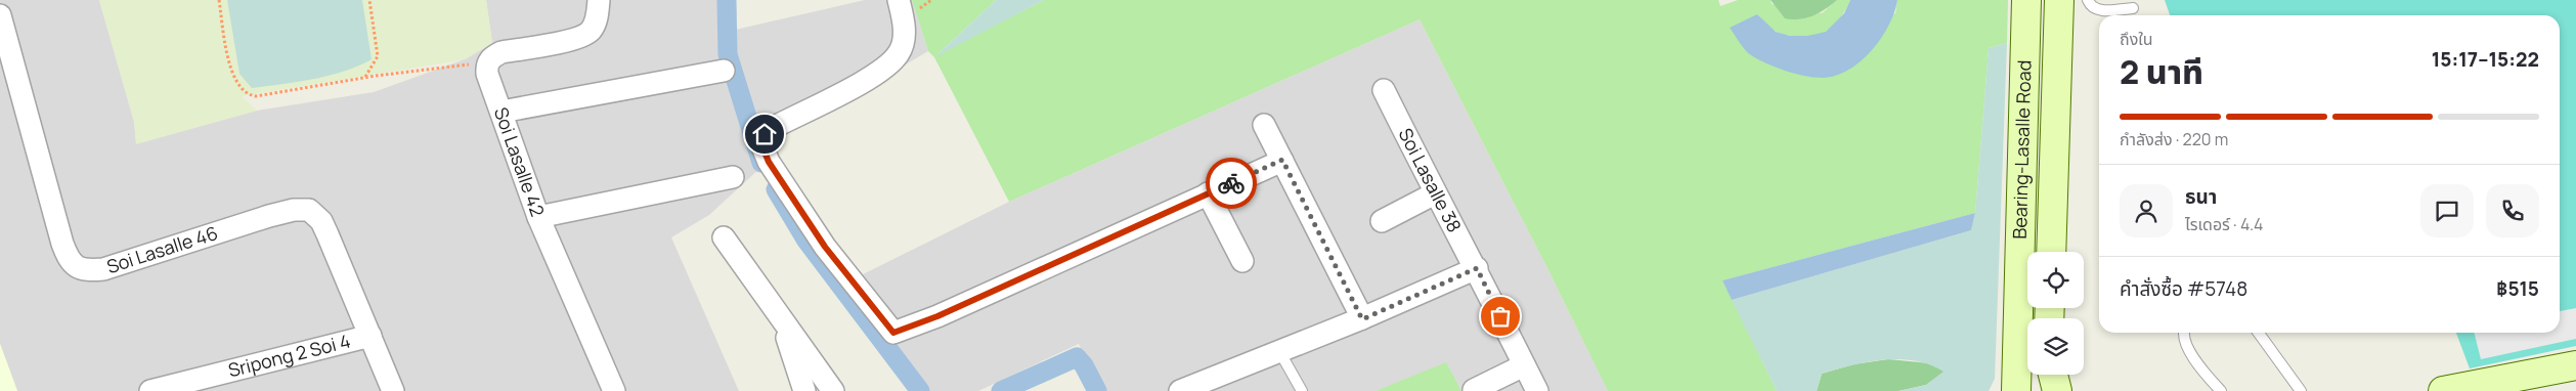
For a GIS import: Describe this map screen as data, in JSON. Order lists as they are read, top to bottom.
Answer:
{
  "streets": {
    "street": [
      "Bearing-Lasalle Road",
      "Soi Lasalle 42",
      "Soi Lasalle 38",
      "Soi Lasalle 46",
      "Sripong 2 Soi 4"
    ]
  },
  "crossings": [
    ["Soi Lasalle 46", "Sripong 2 Soi 4"]
  ],
  "page": {
    "heading": ["2 นาที", "ถึงใน", "15:17–15:22"],
    "panel": [
      "ธนา",
      "ไรเดอร์ · 4.4",
      "คำสั่งซื้อ #5748",
      "฿515"
    ],
    "bar": "กำลังส่ง · 220 m"
  }
}
